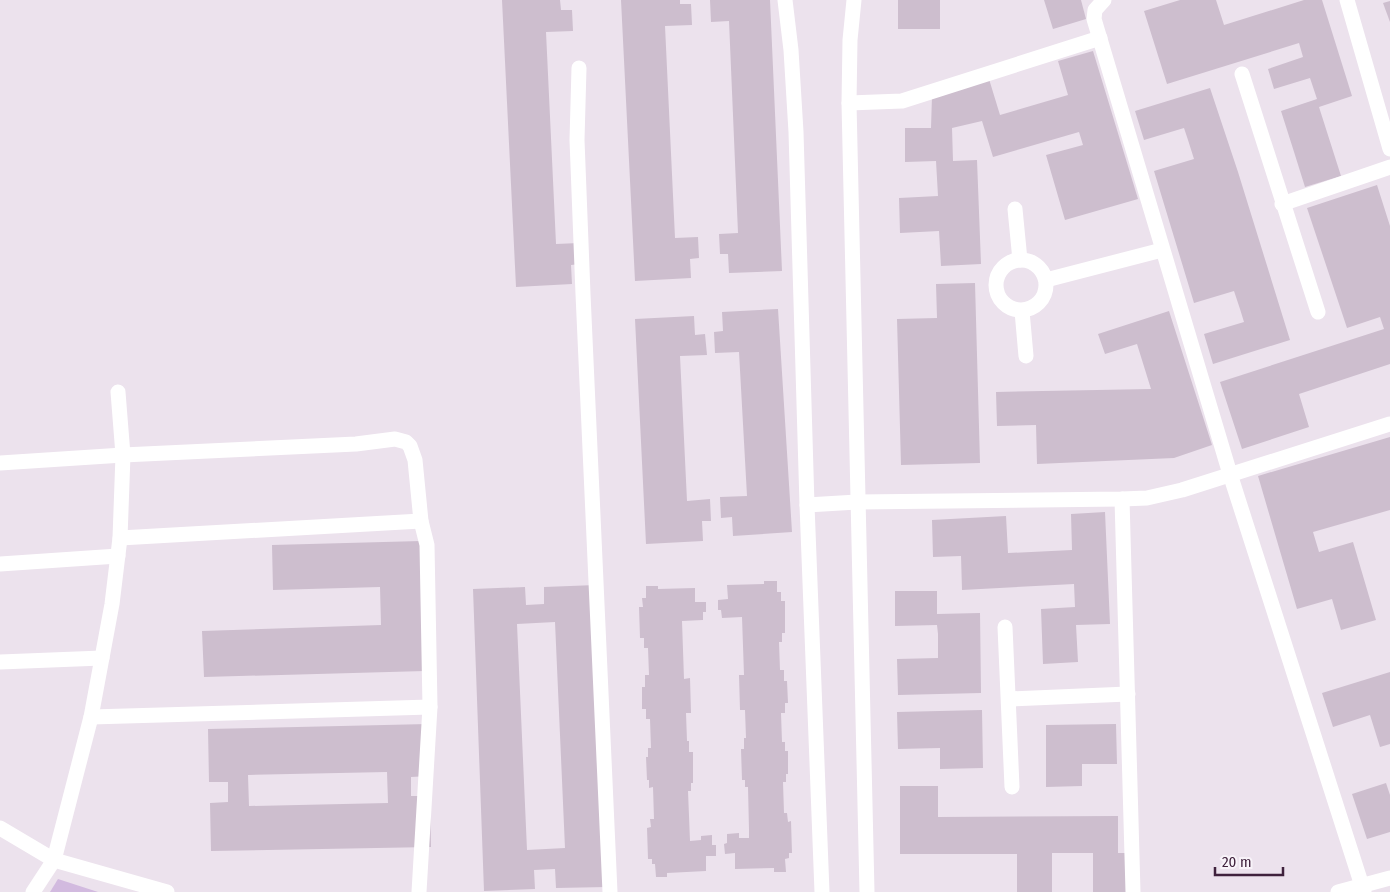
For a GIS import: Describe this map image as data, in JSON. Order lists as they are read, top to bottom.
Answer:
{
  "scale_bar": "20 m"
}
